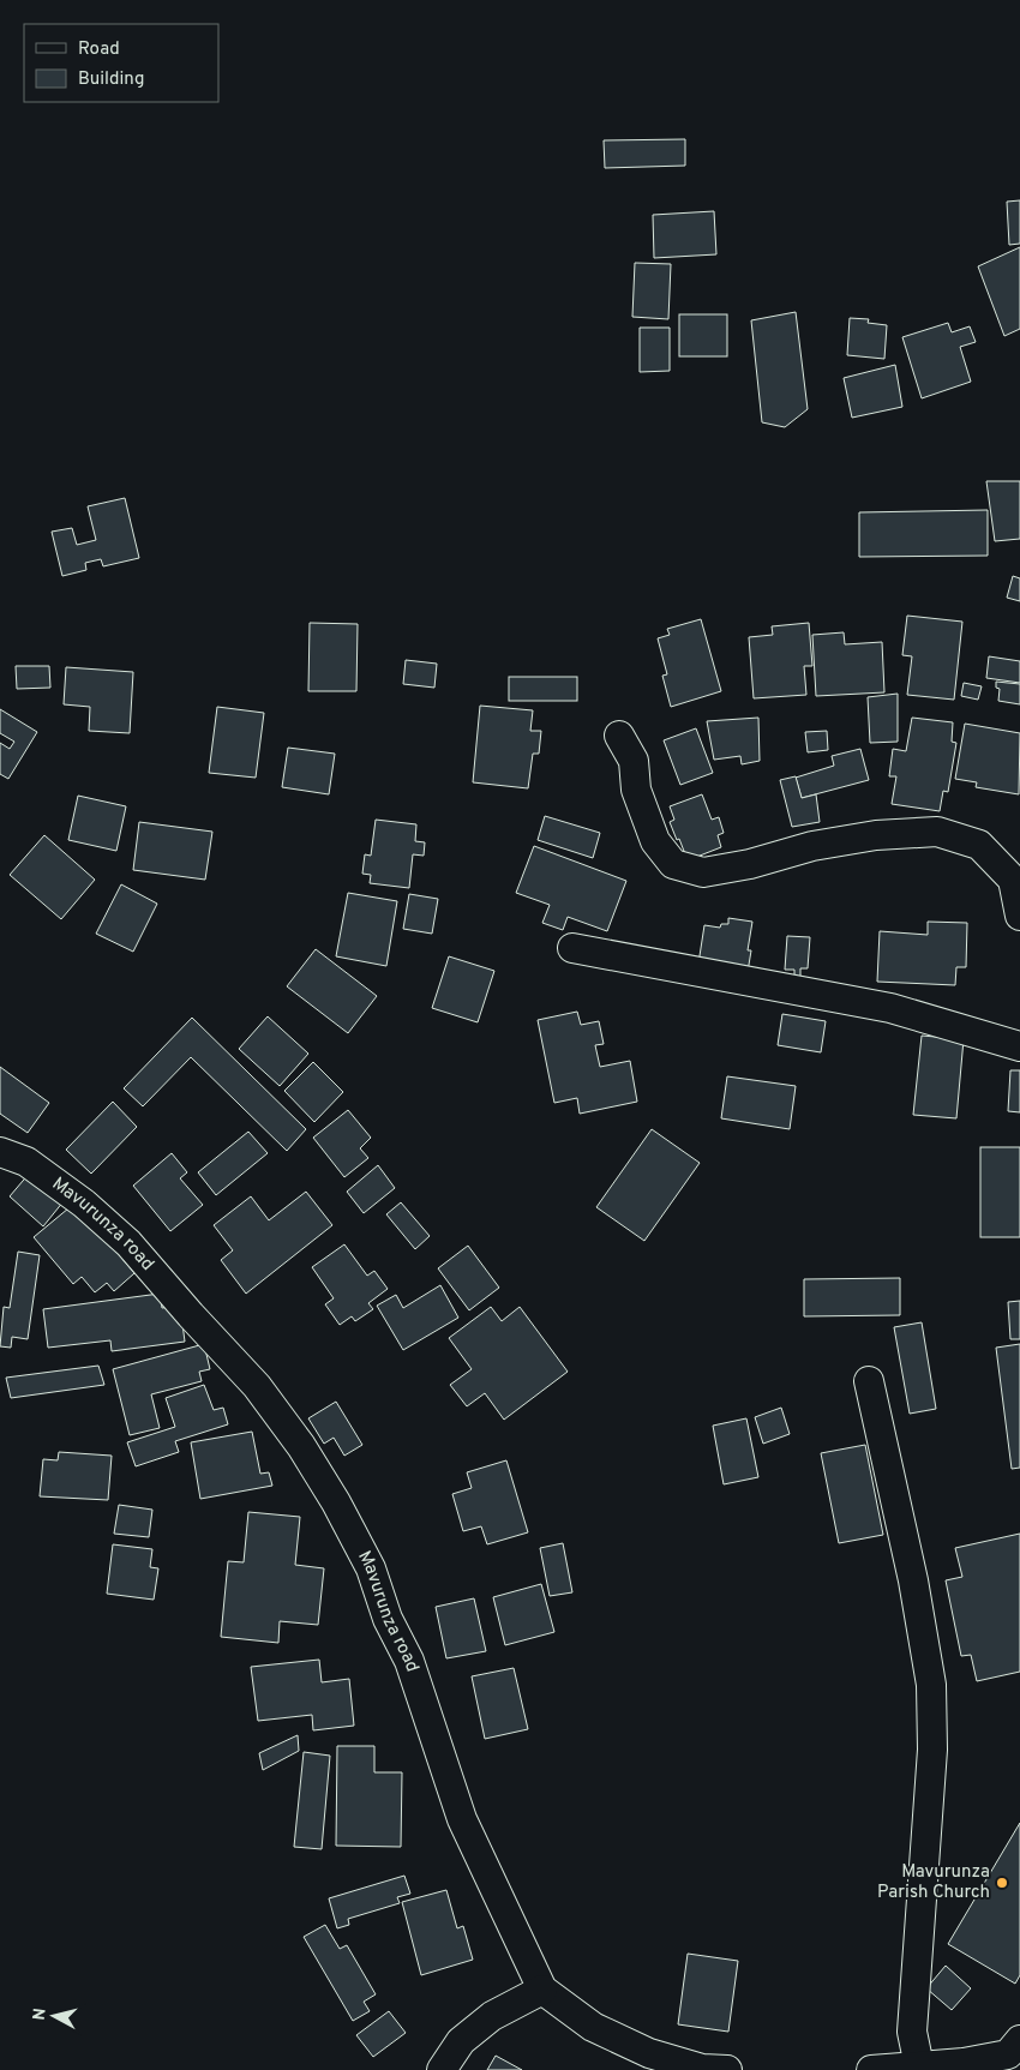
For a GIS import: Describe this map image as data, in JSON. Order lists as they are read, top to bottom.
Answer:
{
  "streets": {
    "street": ["Mavurunza road"]
  },
  "places": ["Mavurunza Parish Church"],
  "legend": ["Road", "Building"],
  "north": "left"
}
